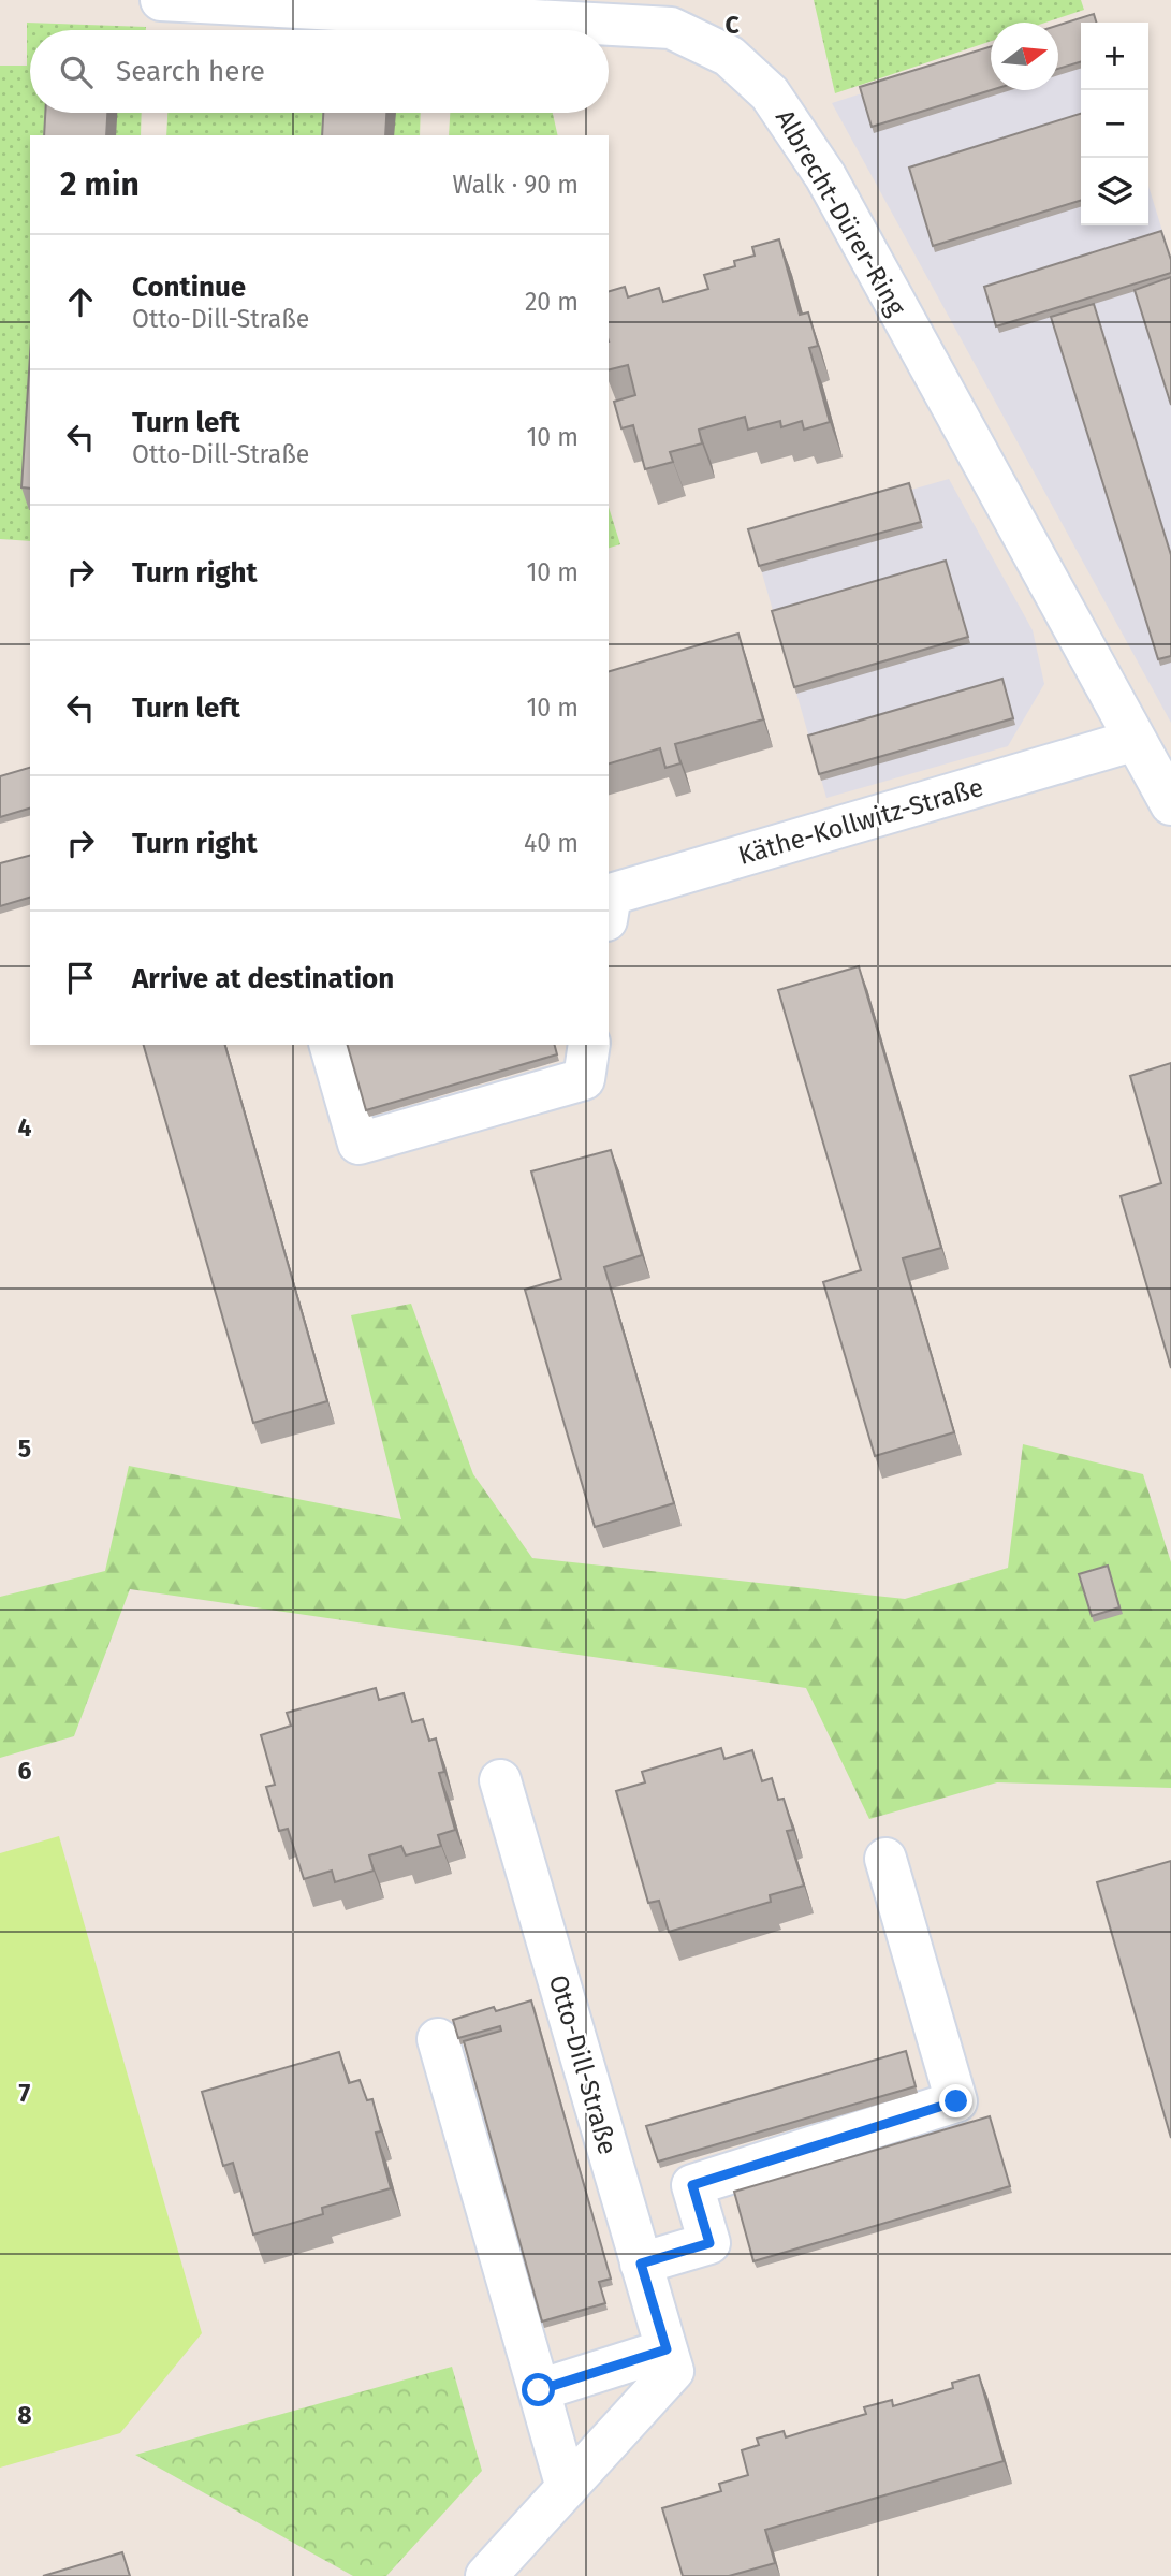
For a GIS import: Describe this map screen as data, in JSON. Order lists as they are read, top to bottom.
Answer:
{
  "streets": {
    "street": ["Albrecht-Dürer-Ring", "Käthe-Kollwitz-Straße", "Otto-Dill-Straße"]
  },
  "crossings": [
    ["Albrecht-Dürer-Ring", "Käthe-Kollwitz-Straße"]
  ],
  "north": "right",
  "page": {
    "map_buttons": ["+", "−"],
    "search": "Search here",
    "heading": ["2 min", "Walk · 90 m"],
    "list": [
      ["Continue", "Otto-Dill-Straße", "20 m"],
      ["Turn left", "Otto-Dill-Straße", "10 m"],
      ["Turn right", "10 m"],
      ["Turn left", "10 m"],
      ["Turn right", "40 m"],
      "Arrive at destination"
    ]
  },
  "grid": {
    "columns": ["C"],
    "rows": [
      "4",
      "5",
      "6",
      "7",
      "8"
    ]
  }
}
